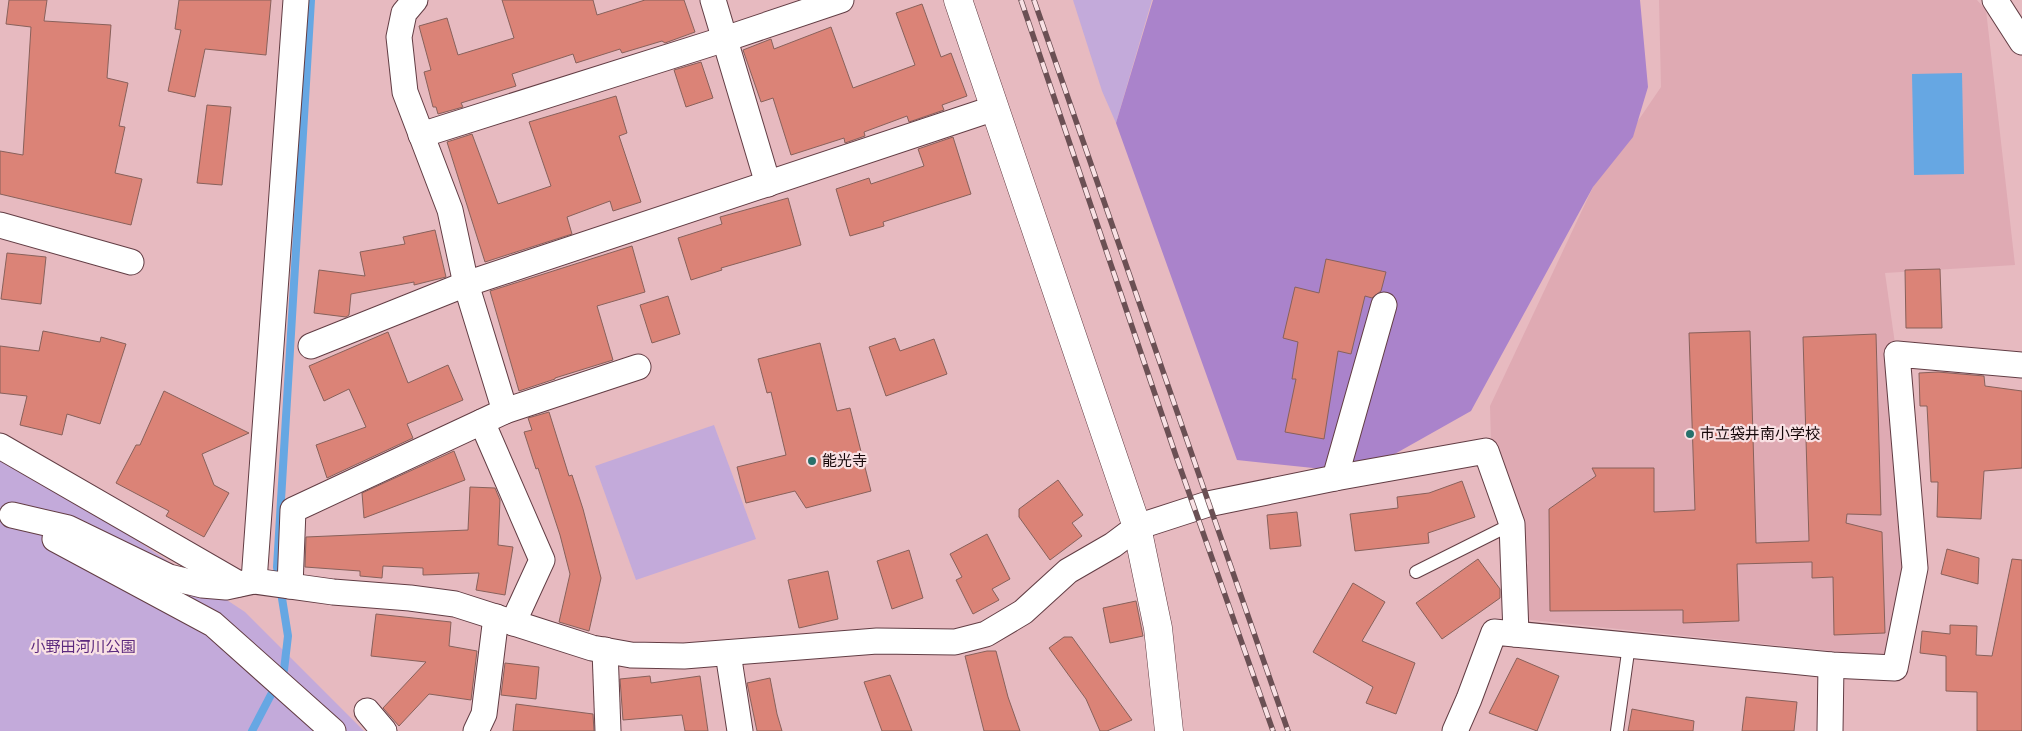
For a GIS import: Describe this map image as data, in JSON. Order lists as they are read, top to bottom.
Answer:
{
  "parks": ["小野田河川公園"],
  "places": ["市立袋井南小学校", "能光寺"]
}
